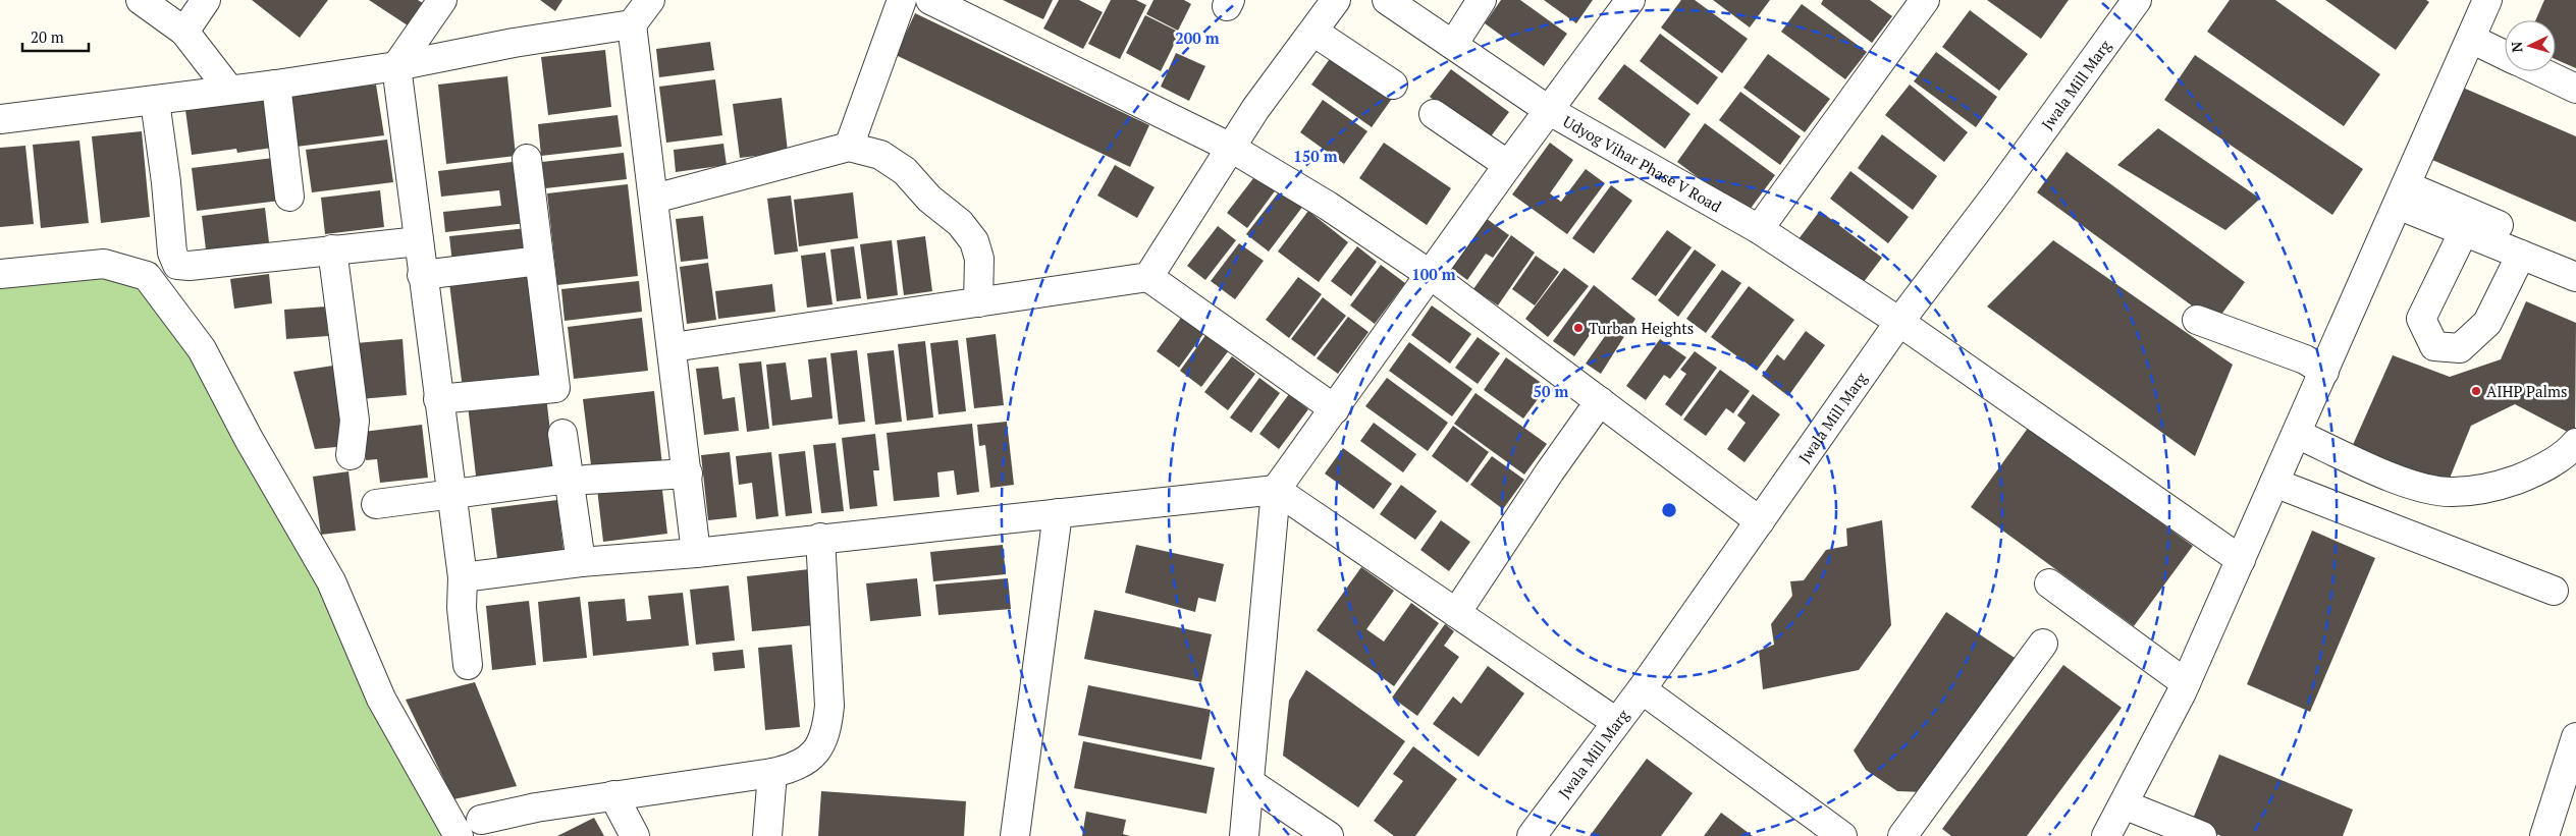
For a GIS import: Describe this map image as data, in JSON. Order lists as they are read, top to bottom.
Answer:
{
  "streets": {
    "street": ["Jwala Mill Marg", "Udyog Vihar Phase V Road"]
  },
  "crossings": [
    ["Jwala Mill Marg", "Udyog Vihar Phase V Road"]
  ],
  "places": ["Turban Heights", "AIHP Palms"],
  "scale_bar": "20 m",
  "north": "left",
  "rings": [
    "200 m",
    "150 m",
    "100 m",
    "50 m"
  ]
}
